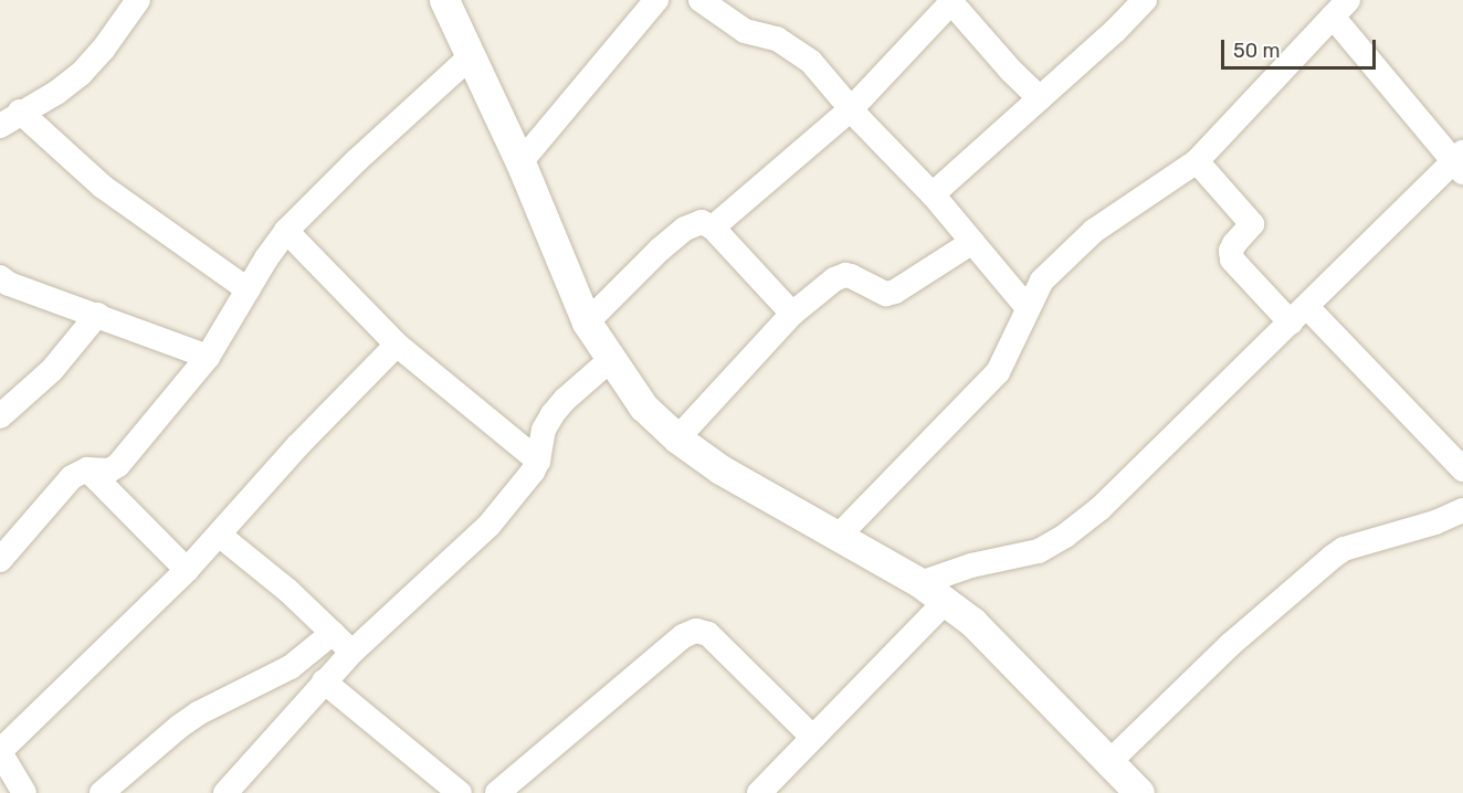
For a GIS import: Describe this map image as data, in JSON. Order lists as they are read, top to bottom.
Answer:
{
  "scale_bar": "50 m"
}
